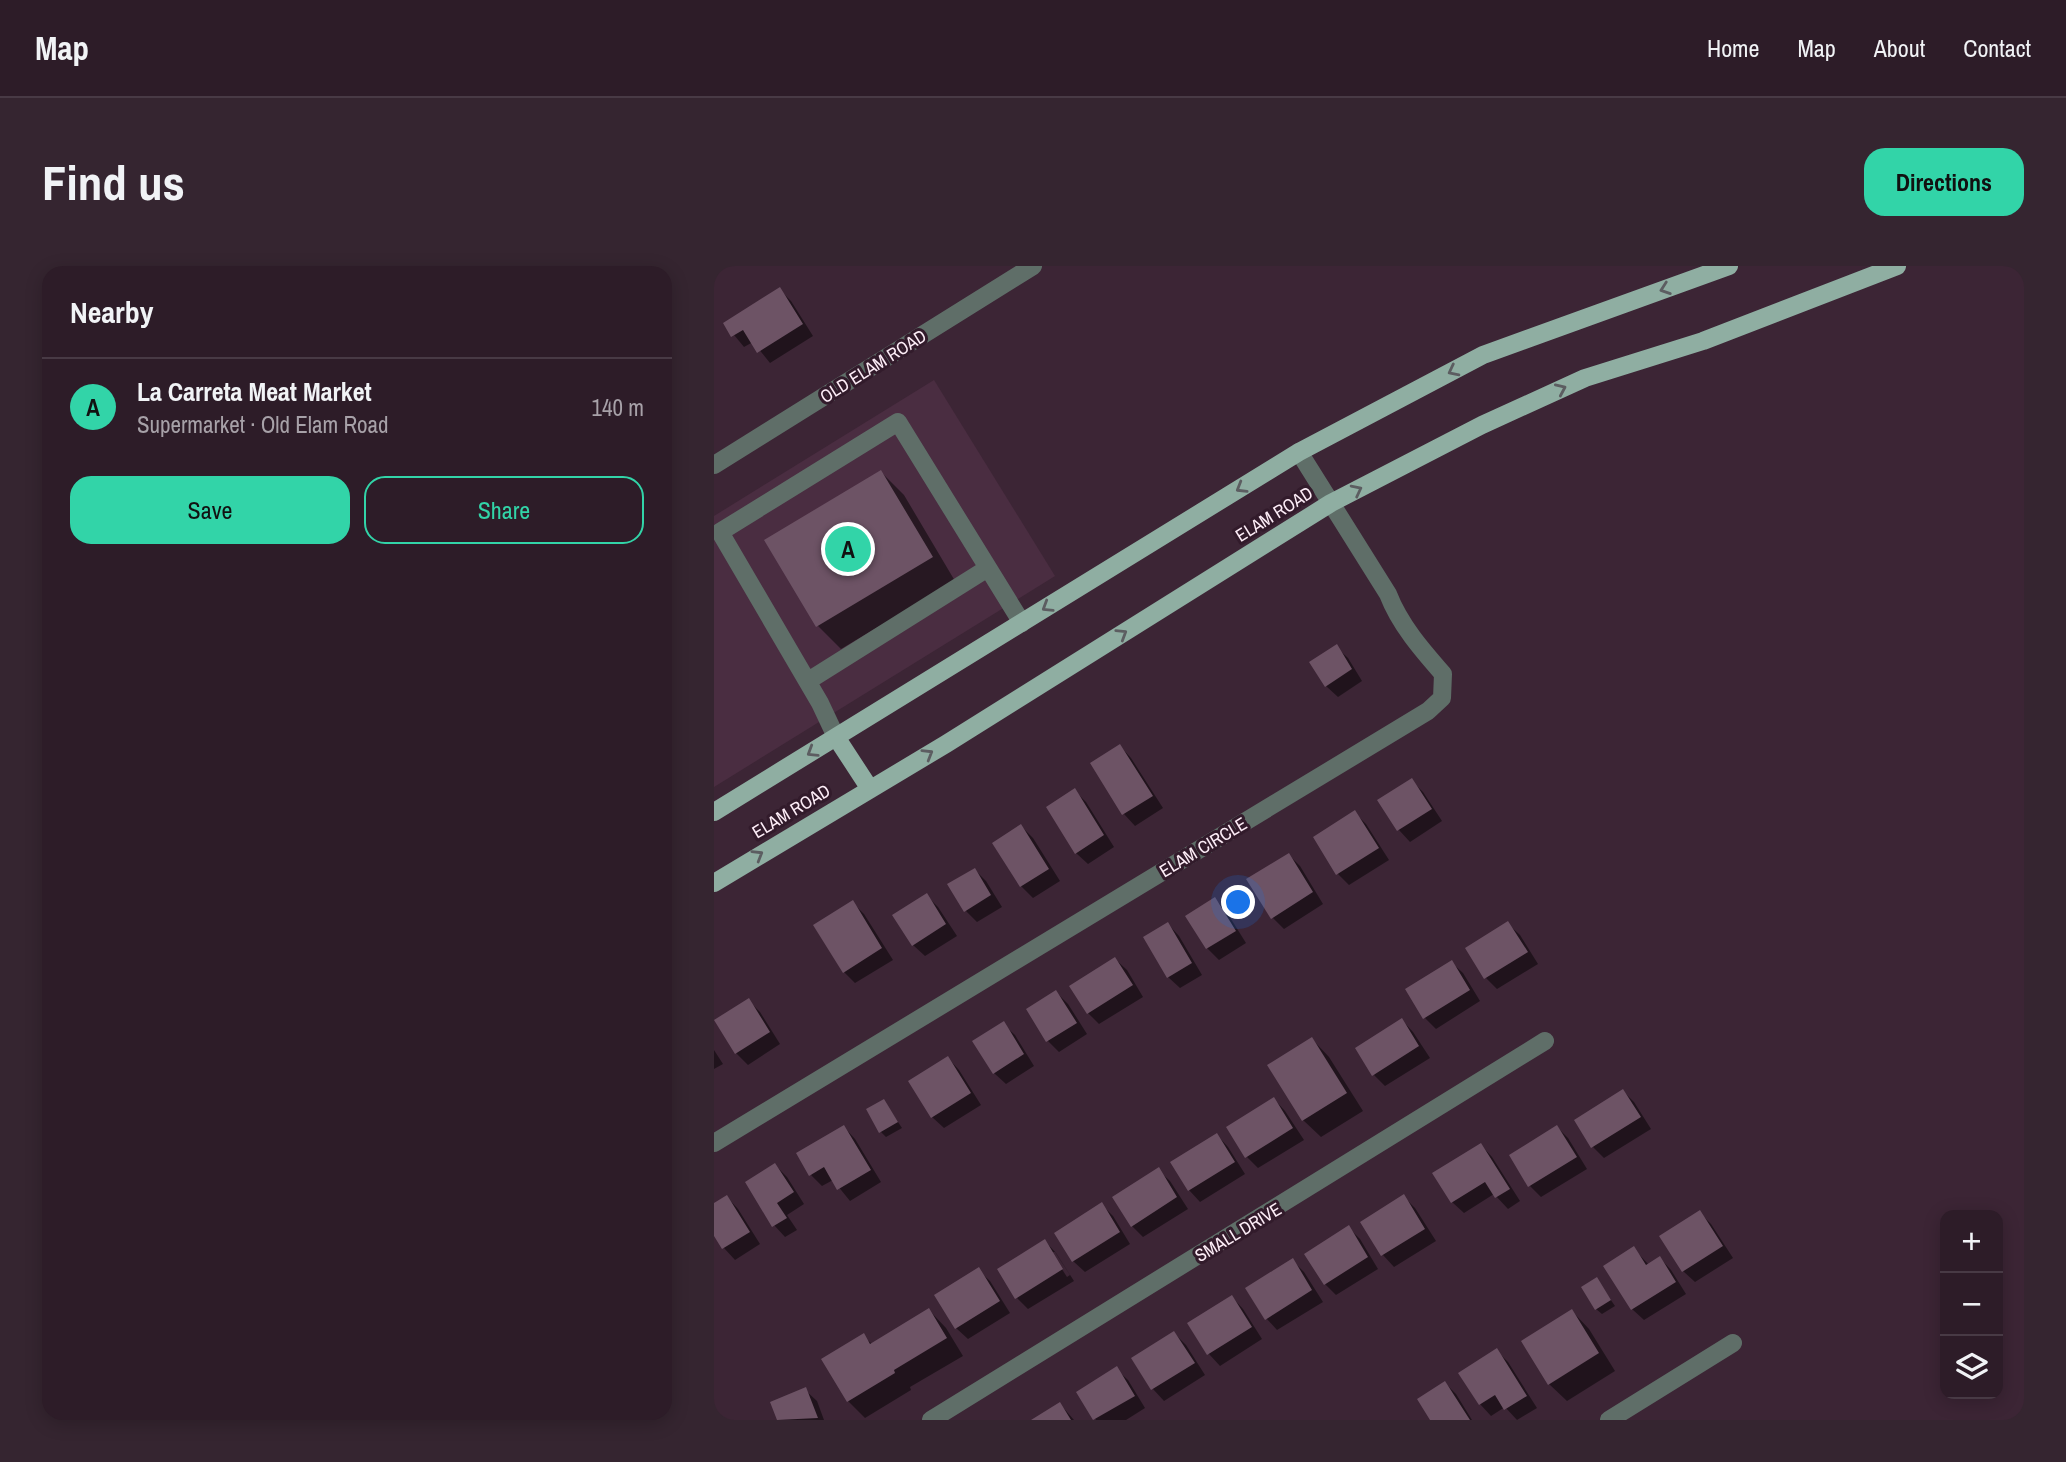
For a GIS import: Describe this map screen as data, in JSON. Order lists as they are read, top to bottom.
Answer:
{
  "streets": {
    "main road": ["ELAM ROAD"],
    "street": ["OLD ELAM ROAD", "ELAM CIRCLE", "SMALL DRIVE"]
  },
  "crossings": [
    ["ELAM ROAD", "ELAM CIRCLE"]
  ],
  "page": {
    "header": "Map",
    "nav": [
      "Home",
      "Map",
      "About",
      "Contact"
    ],
    "buttons": [
      "Directions",
      ["Save", "Share"]
    ],
    "title": "Find us",
    "heading": "Nearby",
    "list": [
      {
        "mark": "A",
        "name": "La Carreta Meat Market",
        "note": "Supermarket · Old Elam Road",
        "value": "140 m"
      }
    ],
    "pins": "A",
    "map_buttons": ["+", "−"]
  }
}
